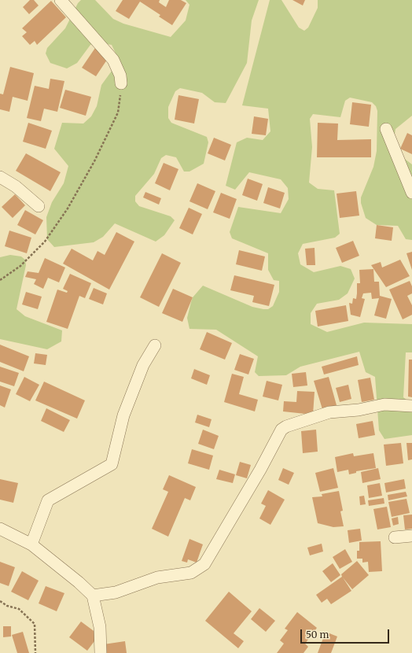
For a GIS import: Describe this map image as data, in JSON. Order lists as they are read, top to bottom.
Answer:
{
  "scale_bar": "50 m"
}
